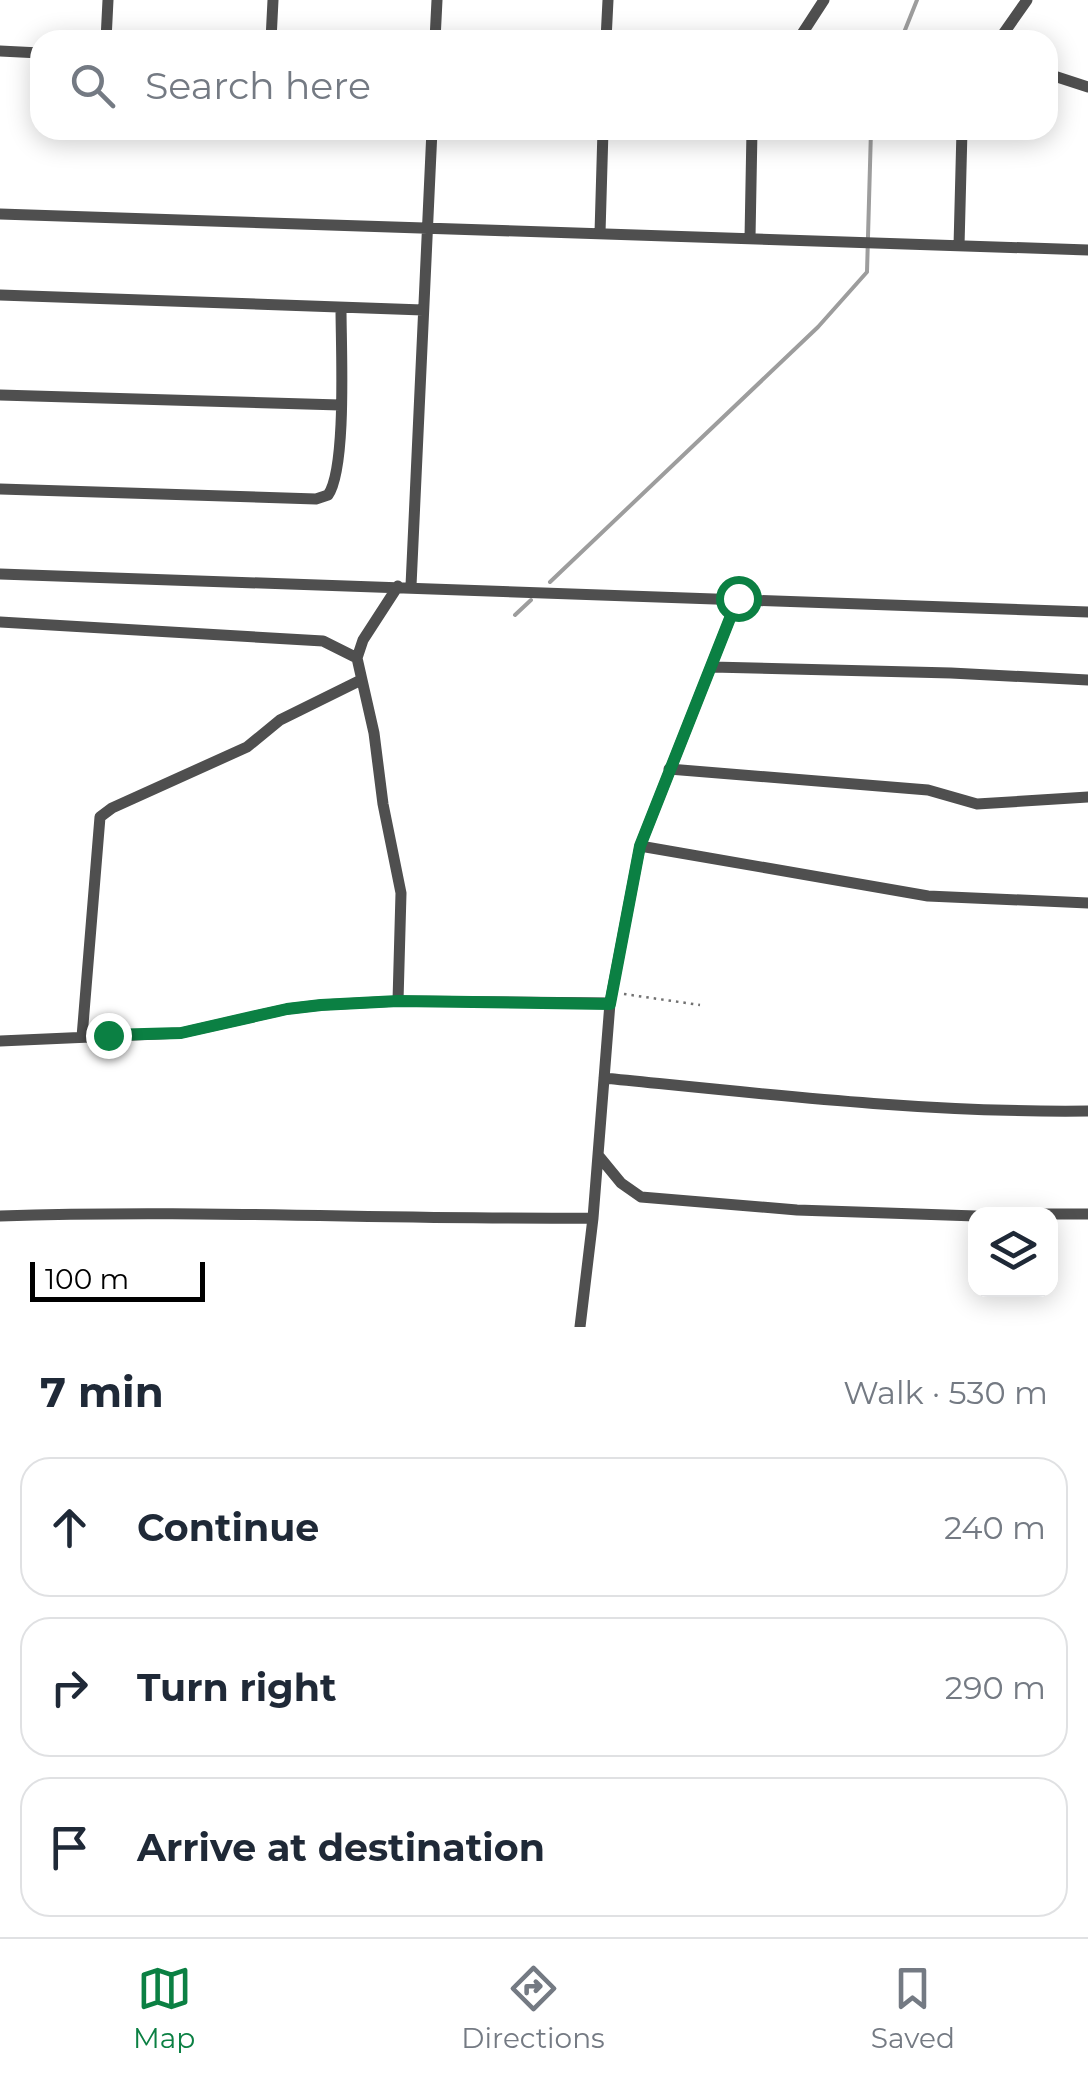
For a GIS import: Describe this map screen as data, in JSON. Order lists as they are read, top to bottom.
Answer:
{
  "scale_bar": "100 m",
  "page": {
    "search": "Search here",
    "scale": "100 m",
    "heading": ["7 min", "Walk · 530 m"],
    "list": [
      ["Continue", "240 m"],
      ["Turn right", "290 m"],
      "Arrive at destination"
    ],
    "nav": ["Map", "Directions", "Saved"]
  }
}
